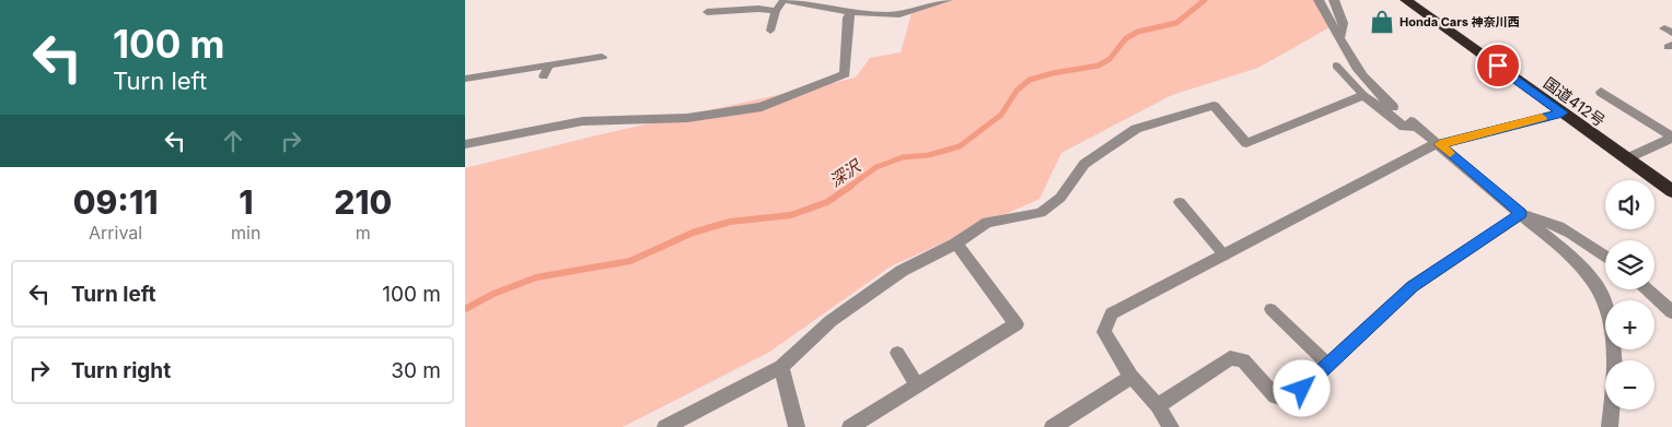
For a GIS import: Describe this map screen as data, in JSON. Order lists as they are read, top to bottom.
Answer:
{
  "streets": {
    "highway": ["国道412号"]
  },
  "water": ["深沢"],
  "places": {
    "shop": ["Honda Cars 神奈川西"]
  },
  "page": {
    "turn": ["100 m", "Turn left"],
    "eta": [
      "09:11",
      "Arrival",
      "1",
      "min",
      "210",
      "m"
    ],
    "map_buttons": ["+", "−"],
    "list": [
      {
        "name": "Turn left",
        "value": "100 m"
      },
      {
        "name": "Turn right",
        "value": "30 m"
      }
    ]
  }
}
